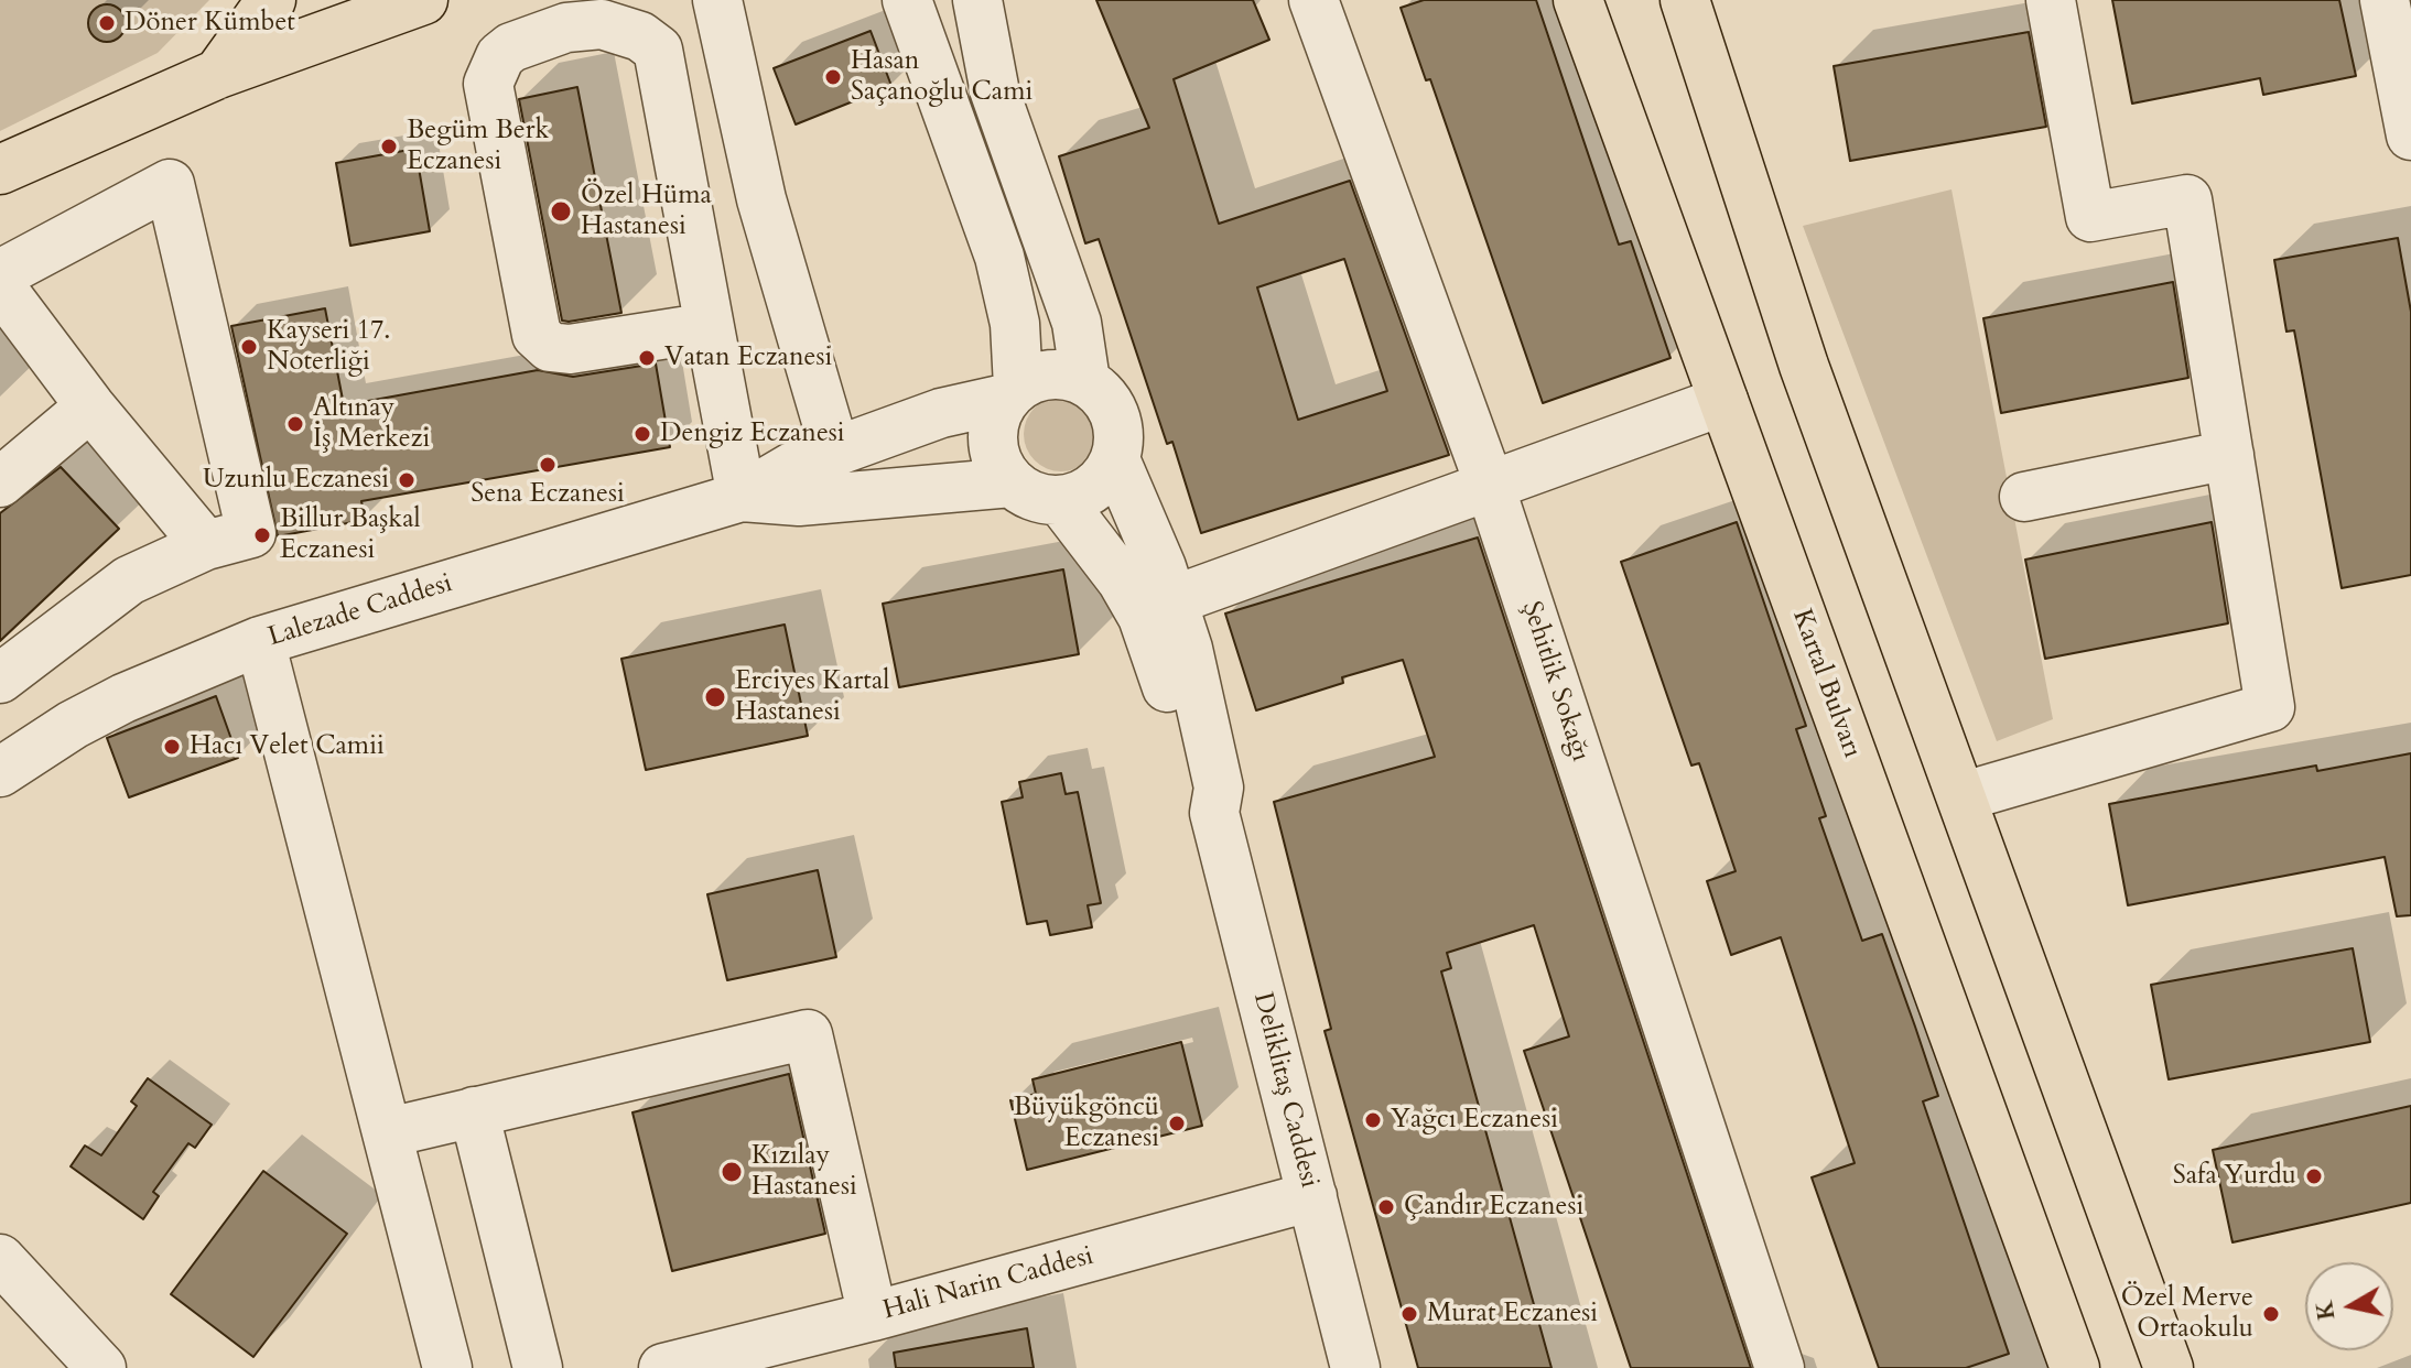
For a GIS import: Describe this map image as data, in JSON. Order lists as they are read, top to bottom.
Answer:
{
  "streets": {
    "main road": ["Kartal Bulvarı"],
    "street": [
      "Lalezade Caddesi",
      "Şehitlik Sokağı",
      "Deliklitaş Caddesi",
      "Hali Narin Caddesi"
    ]
  },
  "crossings": [
    ["Lalezade Caddesi", "Deliklitaş Caddesi"],
    ["Deliklitaş Caddesi", "Hali Narin Caddesi"]
  ],
  "places": [
    "Döner Kümbet",
    "Hasan Saçanoğlu Cami",
    "Begüm Berk Eczanesi",
    "Özel Hüma Hastanesi",
    "Kayseri 17. Noterliği",
    "Vatan Eczanesi",
    "Altınay İş Merkezi",
    "Dengiz Eczanesi",
    "Sena Eczanesi",
    "Uzunlu Eczanesi",
    "Billur Başkal Eczanesi",
    "Erciyes Kartal Hastanesi",
    "Hacı Velet Camii",
    "Yağcı Eczanesi",
    "Büyükgöncü Eczanesi",
    "Kızılay Hastanesi",
    "Safa Yurdu",
    "Çandır Eczanesi",
    "Murat Eczanesi",
    "Özel Merve Ortaokulu"
  ],
  "north": "left"
}
